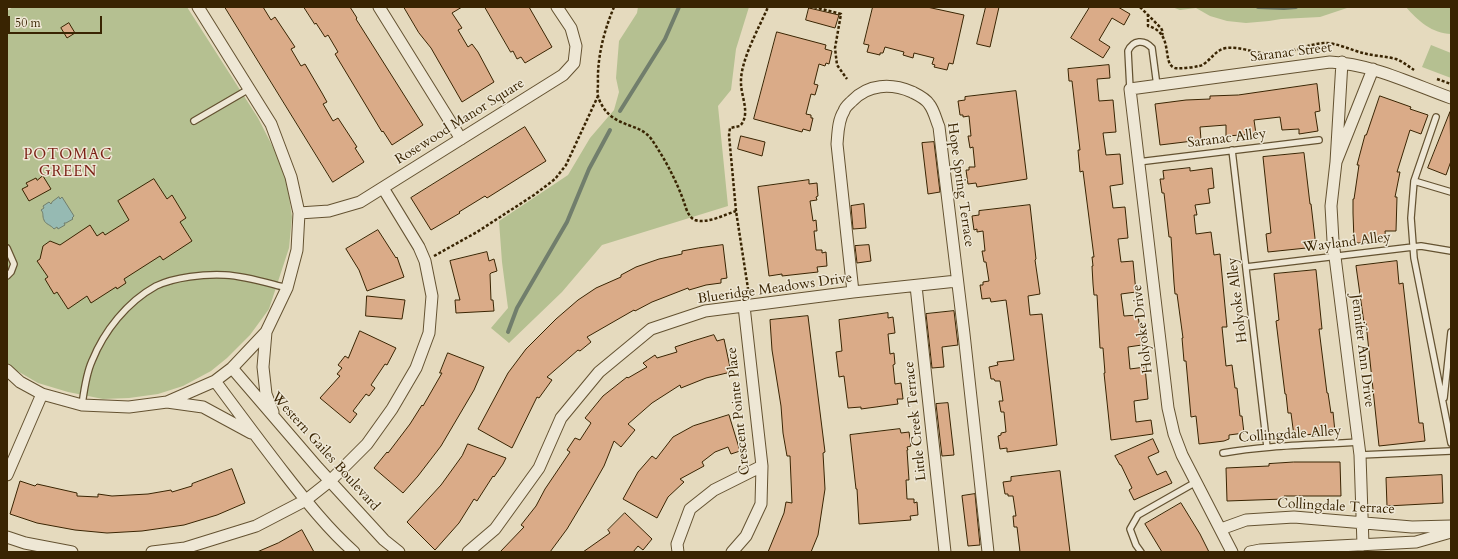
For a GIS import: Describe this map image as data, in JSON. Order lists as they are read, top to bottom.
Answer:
{
  "streets": {
    "street": [
      "Saranac Street",
      "Rosewood Manor Square",
      "Hope Spring Terrace",
      "Blueridge Meadows Drive",
      "Holyoke Drive",
      "Jennifer Ann Drive",
      "Crescent Pointe Place",
      "Little Creek Terrace",
      "Western Gailes Boulevard",
      "Collingdale Terrace"
    ],
    "lane": [
      "Saranac Alley",
      "Wayland Alley",
      "Holyoke Alley",
      "Collingdale Alley"
    ]
  },
  "crossings": [
    ["Saranac Street", "Holyoke Drive"],
    ["Saranac Street", "Jennifer Ann Drive"],
    ["Saranac Alley", "Holyoke Alley"],
    ["Saranac Alley", "Holyoke Drive"],
    ["Hope Spring Terrace", "Blueridge Meadows Drive"],
    ["Wayland Alley", "Holyoke Alley"],
    ["Wayland Alley", "Jennifer Ann Drive"],
    ["Blueridge Meadows Drive", "Crescent Pointe Place"],
    ["Blueridge Meadows Drive", "Little Creek Terrace"],
    ["Holyoke Alley", "Collingdale Alley"],
    ["Holyoke Drive", "Collingdale Terrace"],
    ["Jennifer Ann Drive", "Collingdale Alley"],
    ["Jennifer Ann Drive", "Collingdale Terrace"]
  ],
  "districts": ["POTOMAC GREEN"],
  "scale_bar": "50 m"
}
